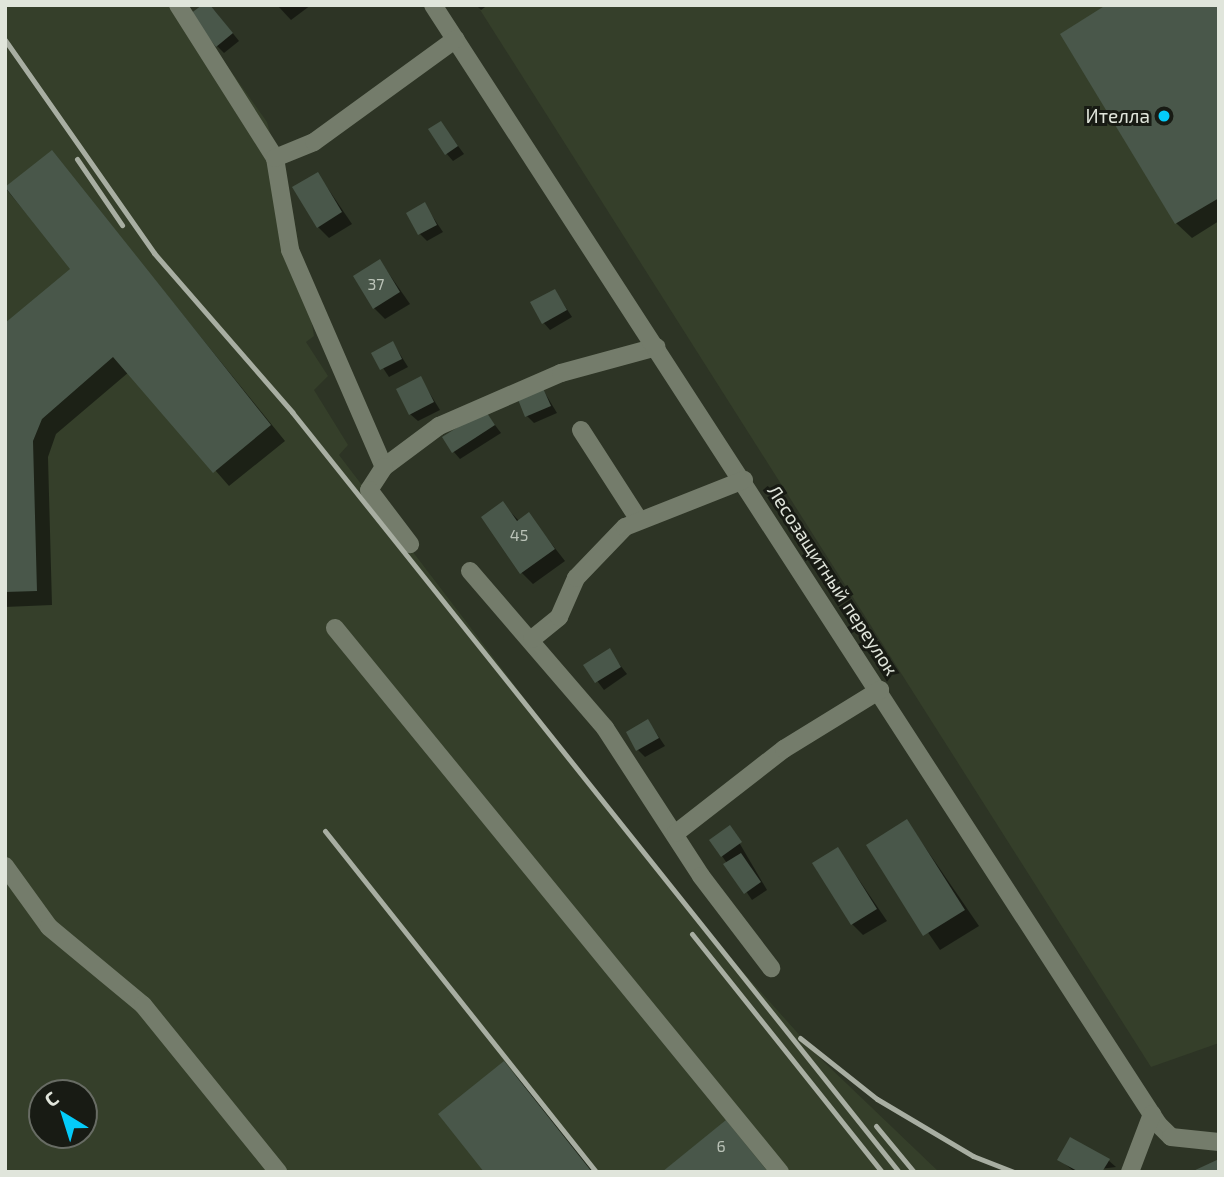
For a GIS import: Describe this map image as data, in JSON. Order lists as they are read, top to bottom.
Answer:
{
  "streets": {
    "street": ["Лесозащитный переулок"]
  },
  "places": ["Ителла"],
  "house_numbers": ["37", "45", "6"],
  "north": "top left"
}
